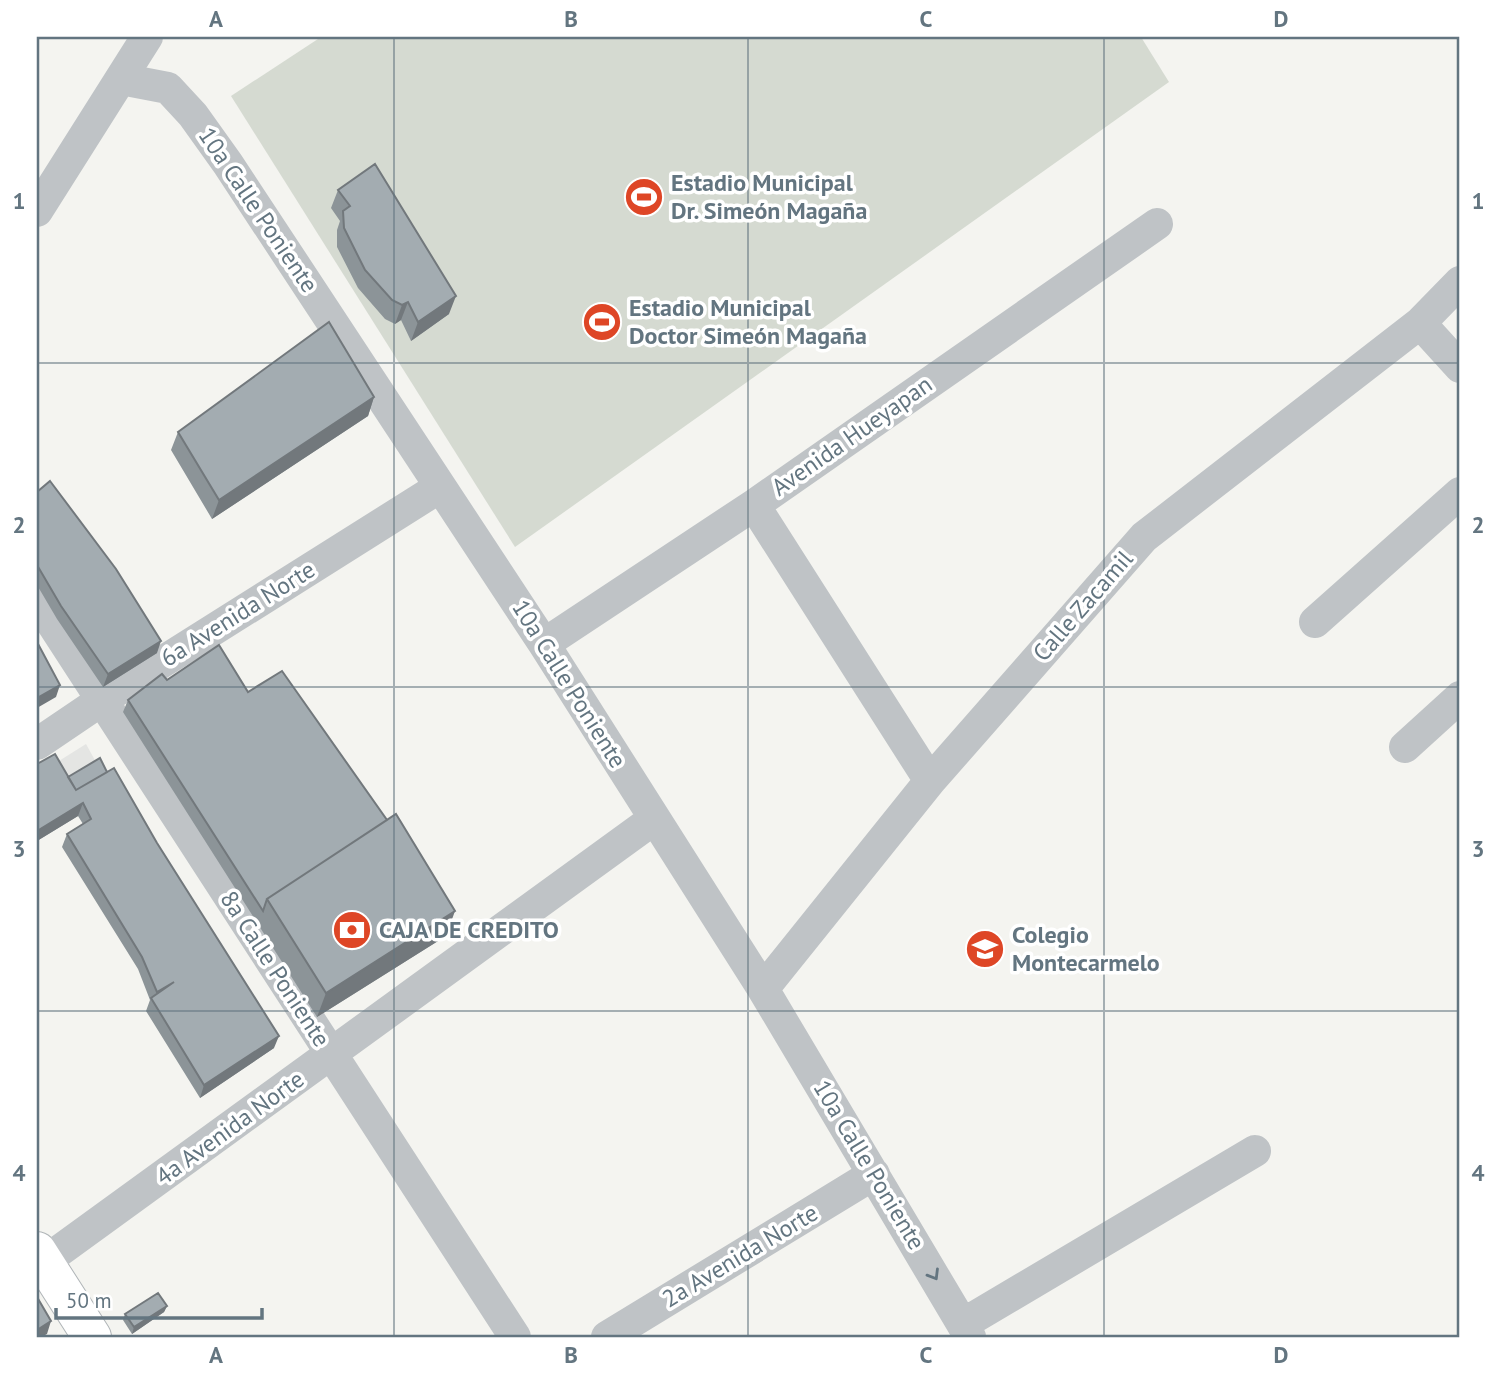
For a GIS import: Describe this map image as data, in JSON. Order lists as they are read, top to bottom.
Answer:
{
  "streets": {
    "street": [
      "10a Calle Poniente",
      "Avenida Hueyapan",
      "Calle Zacamil",
      "6a Avenida Norte",
      "8a Calle Poniente",
      "4a Avenida Norte",
      "2a Avenida Norte"
    ]
  },
  "crossings": [
    ["10a Calle Poniente", "Avenida Hueyapan"],
    ["10a Calle Poniente", "Calle Zacamil"],
    ["10a Calle Poniente", "6a Avenida Norte"],
    ["10a Calle Poniente", "4a Avenida Norte"],
    ["10a Calle Poniente", "2a Avenida Norte"],
    ["6a Avenida Norte", "8a Calle Poniente"],
    ["8a Calle Poniente", "4a Avenida Norte"]
  ],
  "places": {
    "sports": ["Estadio Municipal Dr. Simeón Magaña", "Estadio Municipal Doctor Simeón Magaña"],
    "bank": ["CAJA DE CREDITO"],
    "school or university": ["Colegio Montecarmelo"]
  },
  "scale_bar": "50 m",
  "grid": {
    "columns": [
      "A",
      "B",
      "C",
      "D"
    ],
    "rows": [
      "1",
      "2",
      "3",
      "4"
    ]
  }
}
